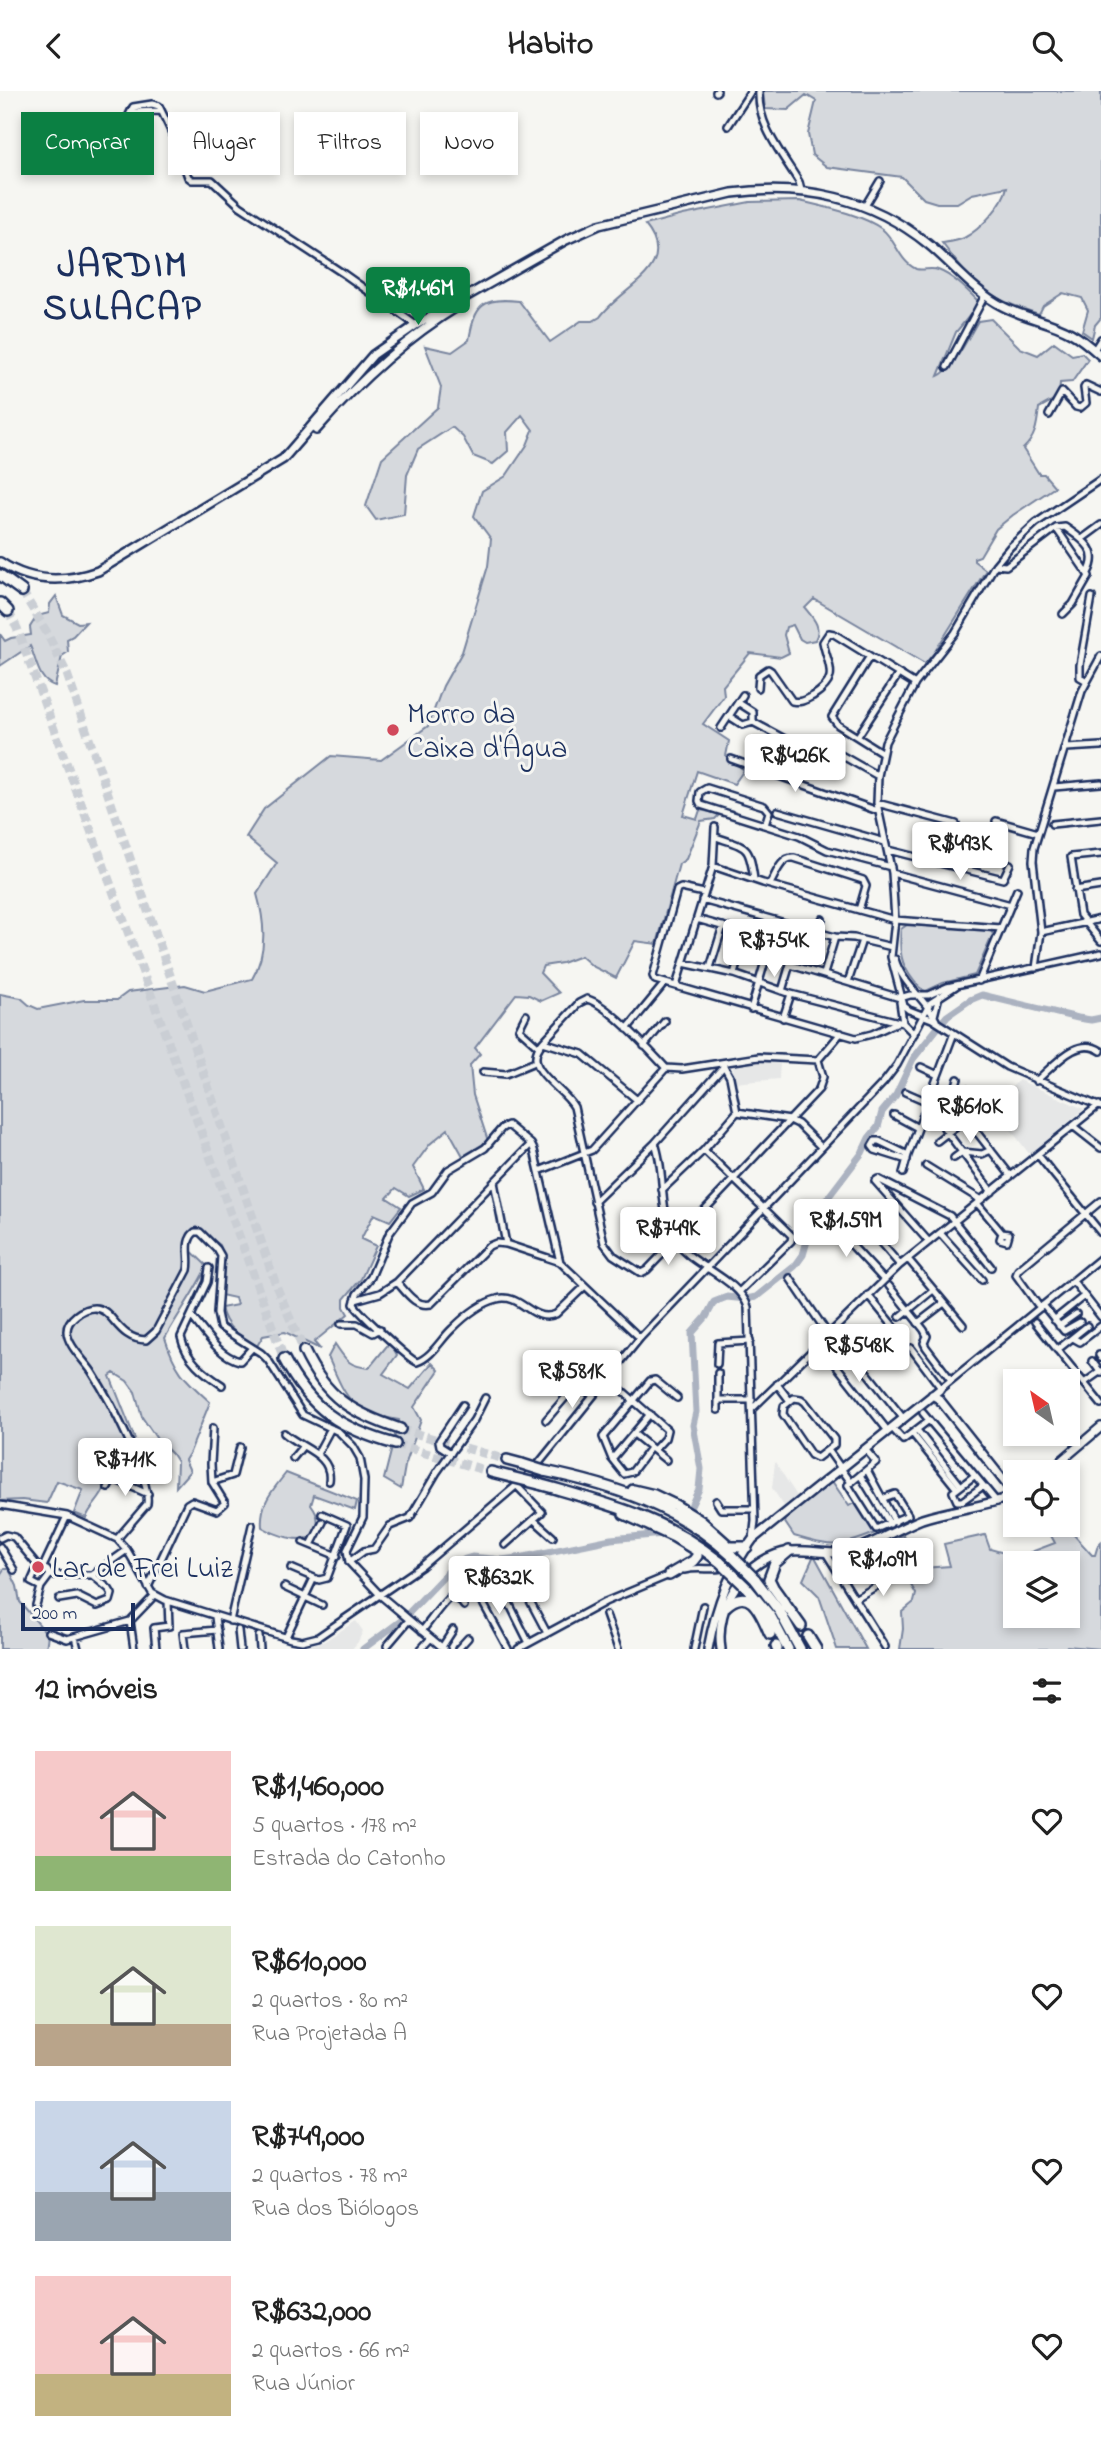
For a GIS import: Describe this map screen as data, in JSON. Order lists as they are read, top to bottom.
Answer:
{
  "districts": ["JARDIM SULACAP"],
  "places": ["Morro da Caixa d'Água", "Lar de Frei Luiz"],
  "scale_bar": "200 m",
  "north": "top left",
  "page": {
    "header": "Habito",
    "chip": [
      "Comprar",
      "Alugar",
      "Filtros",
      "Novo"
    ],
    "price": [
      "R$1.46M",
      "R$426K",
      "R$493K",
      "R$754K",
      "R$610K",
      "R$1.59M",
      "R$749K",
      "R$548K",
      "R$581K",
      "R$711K",
      "R$1.09M",
      "R$632K"
    ],
    "scale": "200 m",
    "heading": "12 imóveis",
    "list": [
      {
        "name": "R$1,460,000",
        "note": "5 quartos · 178 m² · Estrada do Catonho"
      },
      {
        "name": "R$610,000",
        "note": "2 quartos · 80 m² · Rua Projetada A"
      },
      {
        "name": "R$749,000",
        "note": "2 quartos · 78 m² · Rua dos Biólogos"
      },
      {
        "name": "R$632,000",
        "note": "2 quartos · 66 m² · Rua Júnior"
      }
    ]
  }
}
